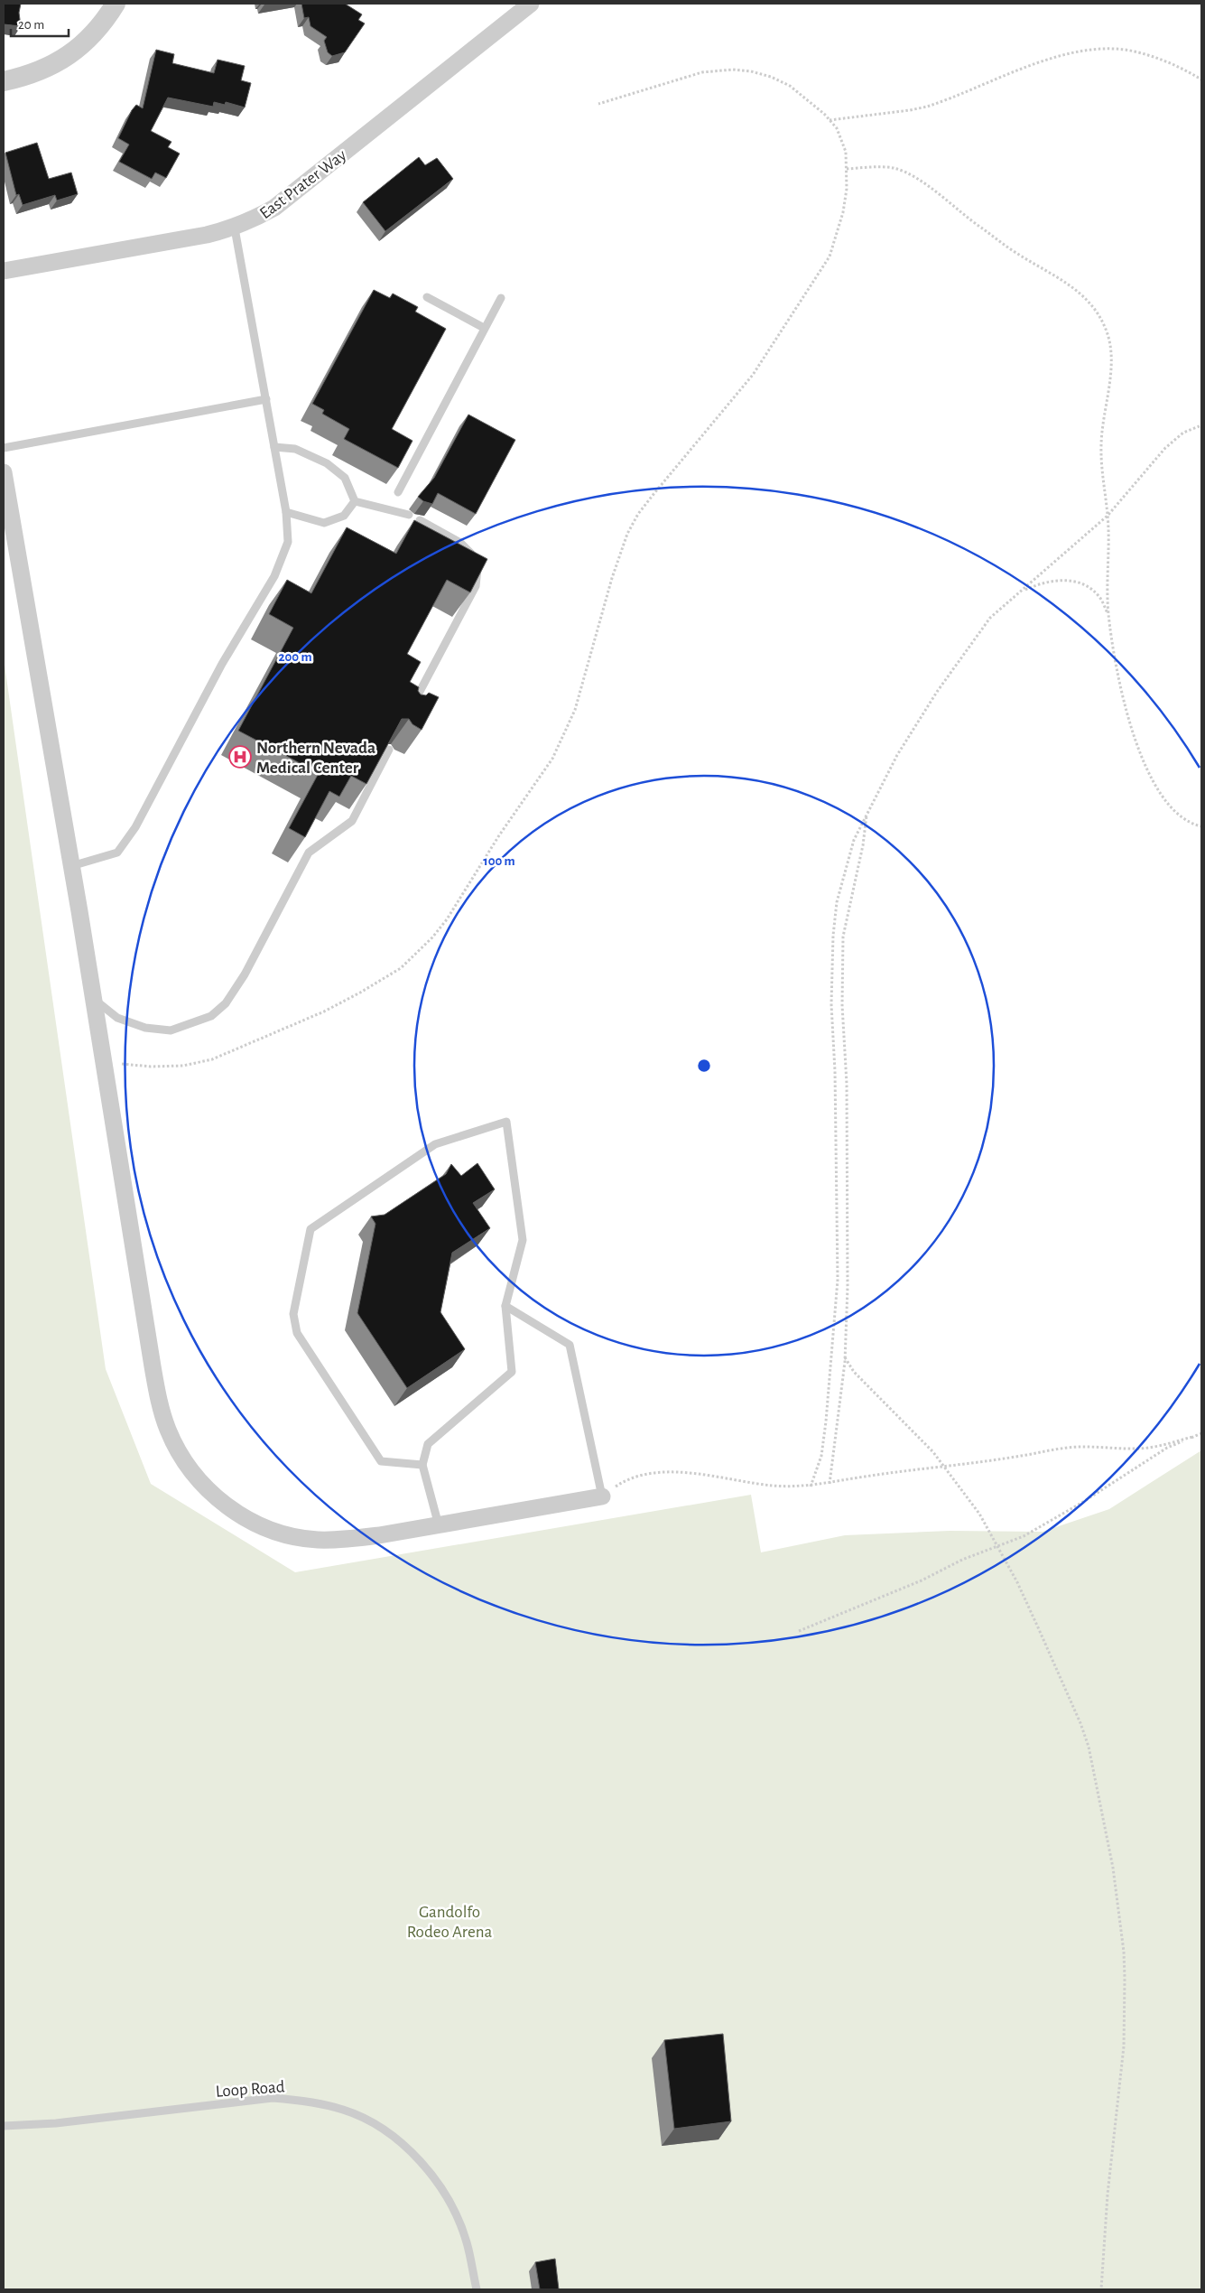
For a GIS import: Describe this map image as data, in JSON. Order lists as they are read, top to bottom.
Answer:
{
  "streets": {
    "street": ["East Prater Way"],
    "lane": ["Loop Road"]
  },
  "parks": ["Gandolfo Rodeo Arena"],
  "places": {
    "hospital": ["Northern Nevada Medical Center"]
  },
  "scale_bar": "20 m",
  "rings": ["200 m", "100 m"]
}
